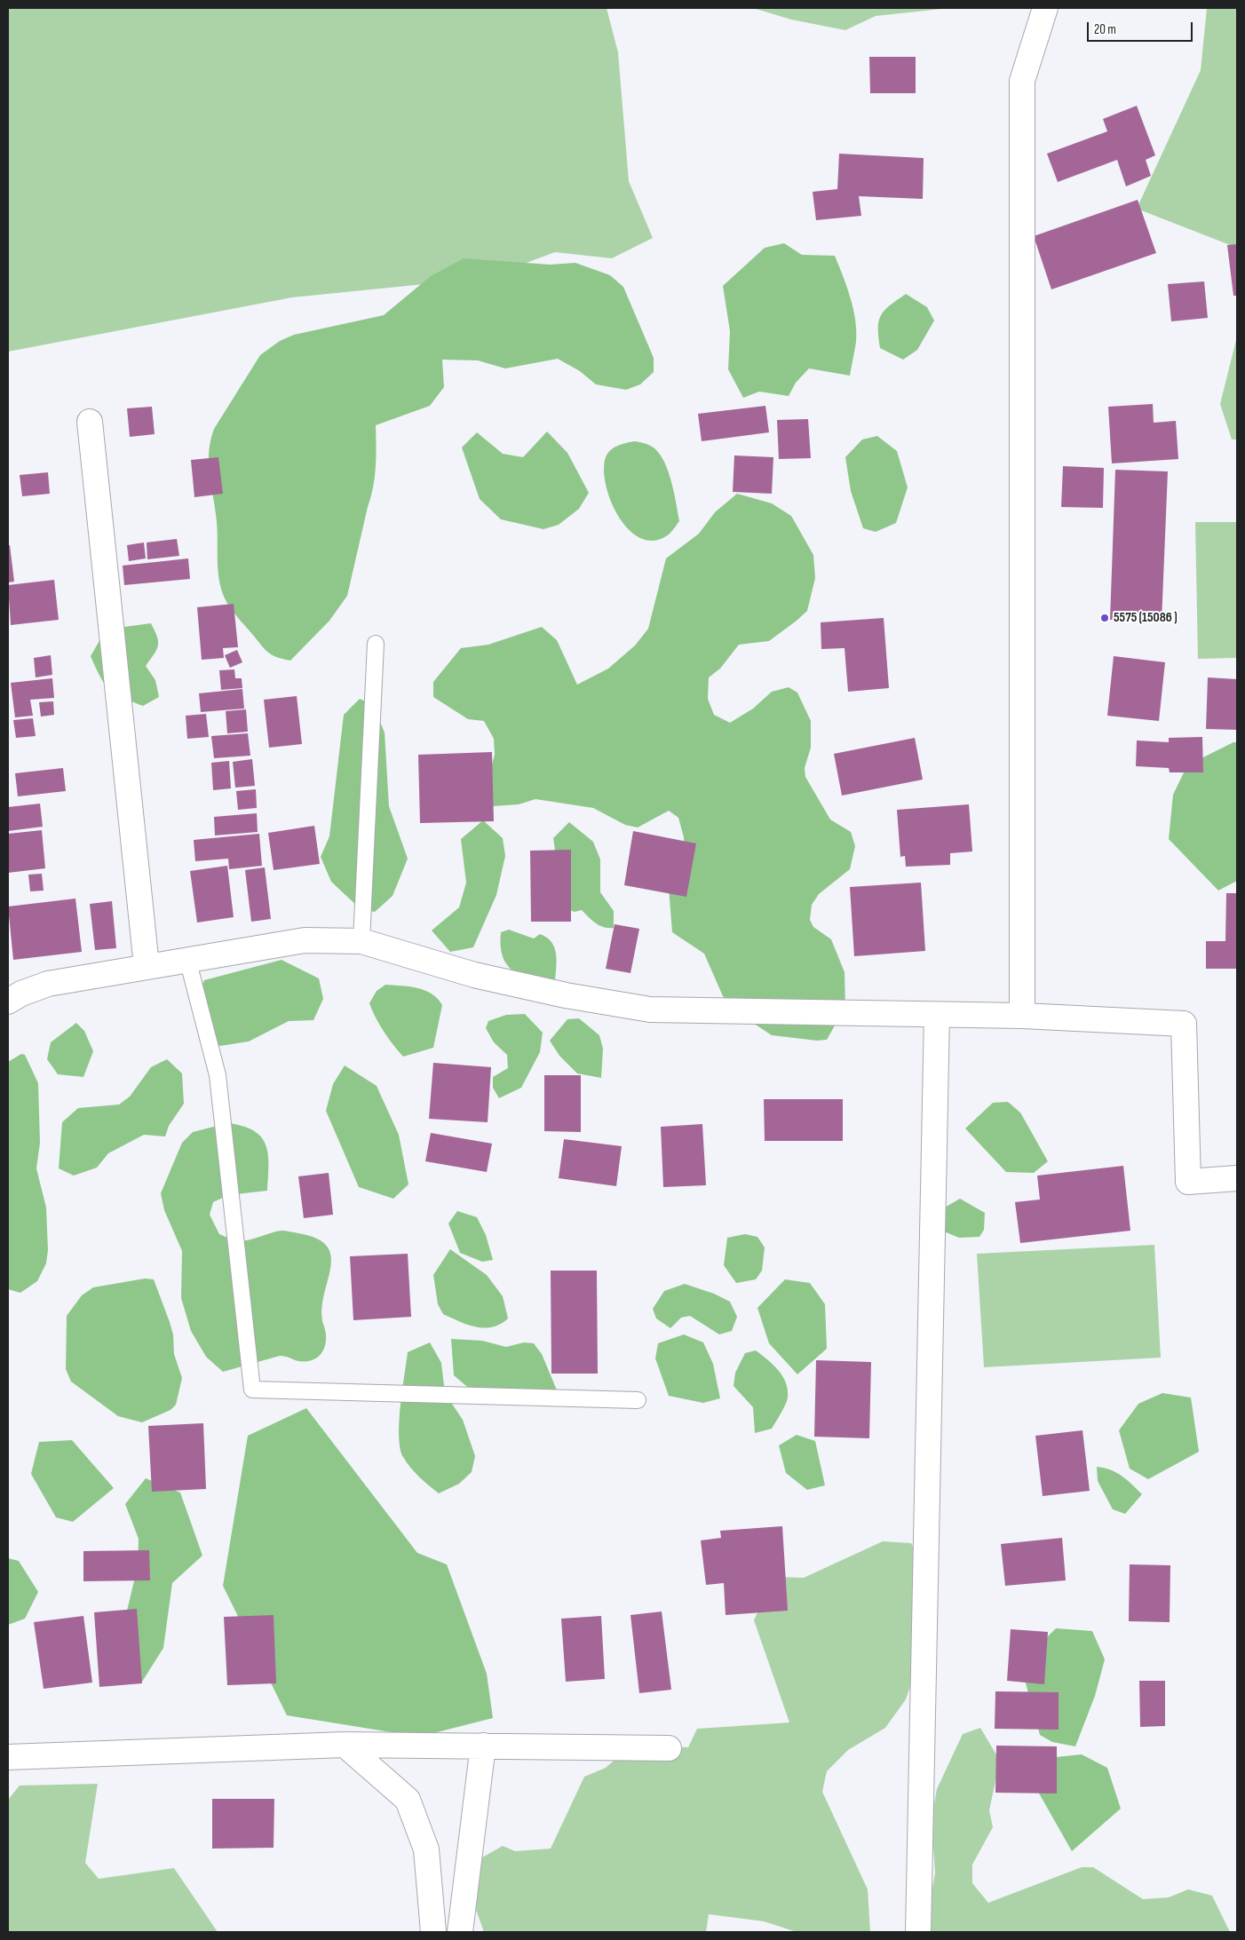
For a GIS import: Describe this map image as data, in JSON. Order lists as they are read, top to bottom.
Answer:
{
  "places": ["5575 (15086 )"],
  "scale_bar": "20 m"
}
